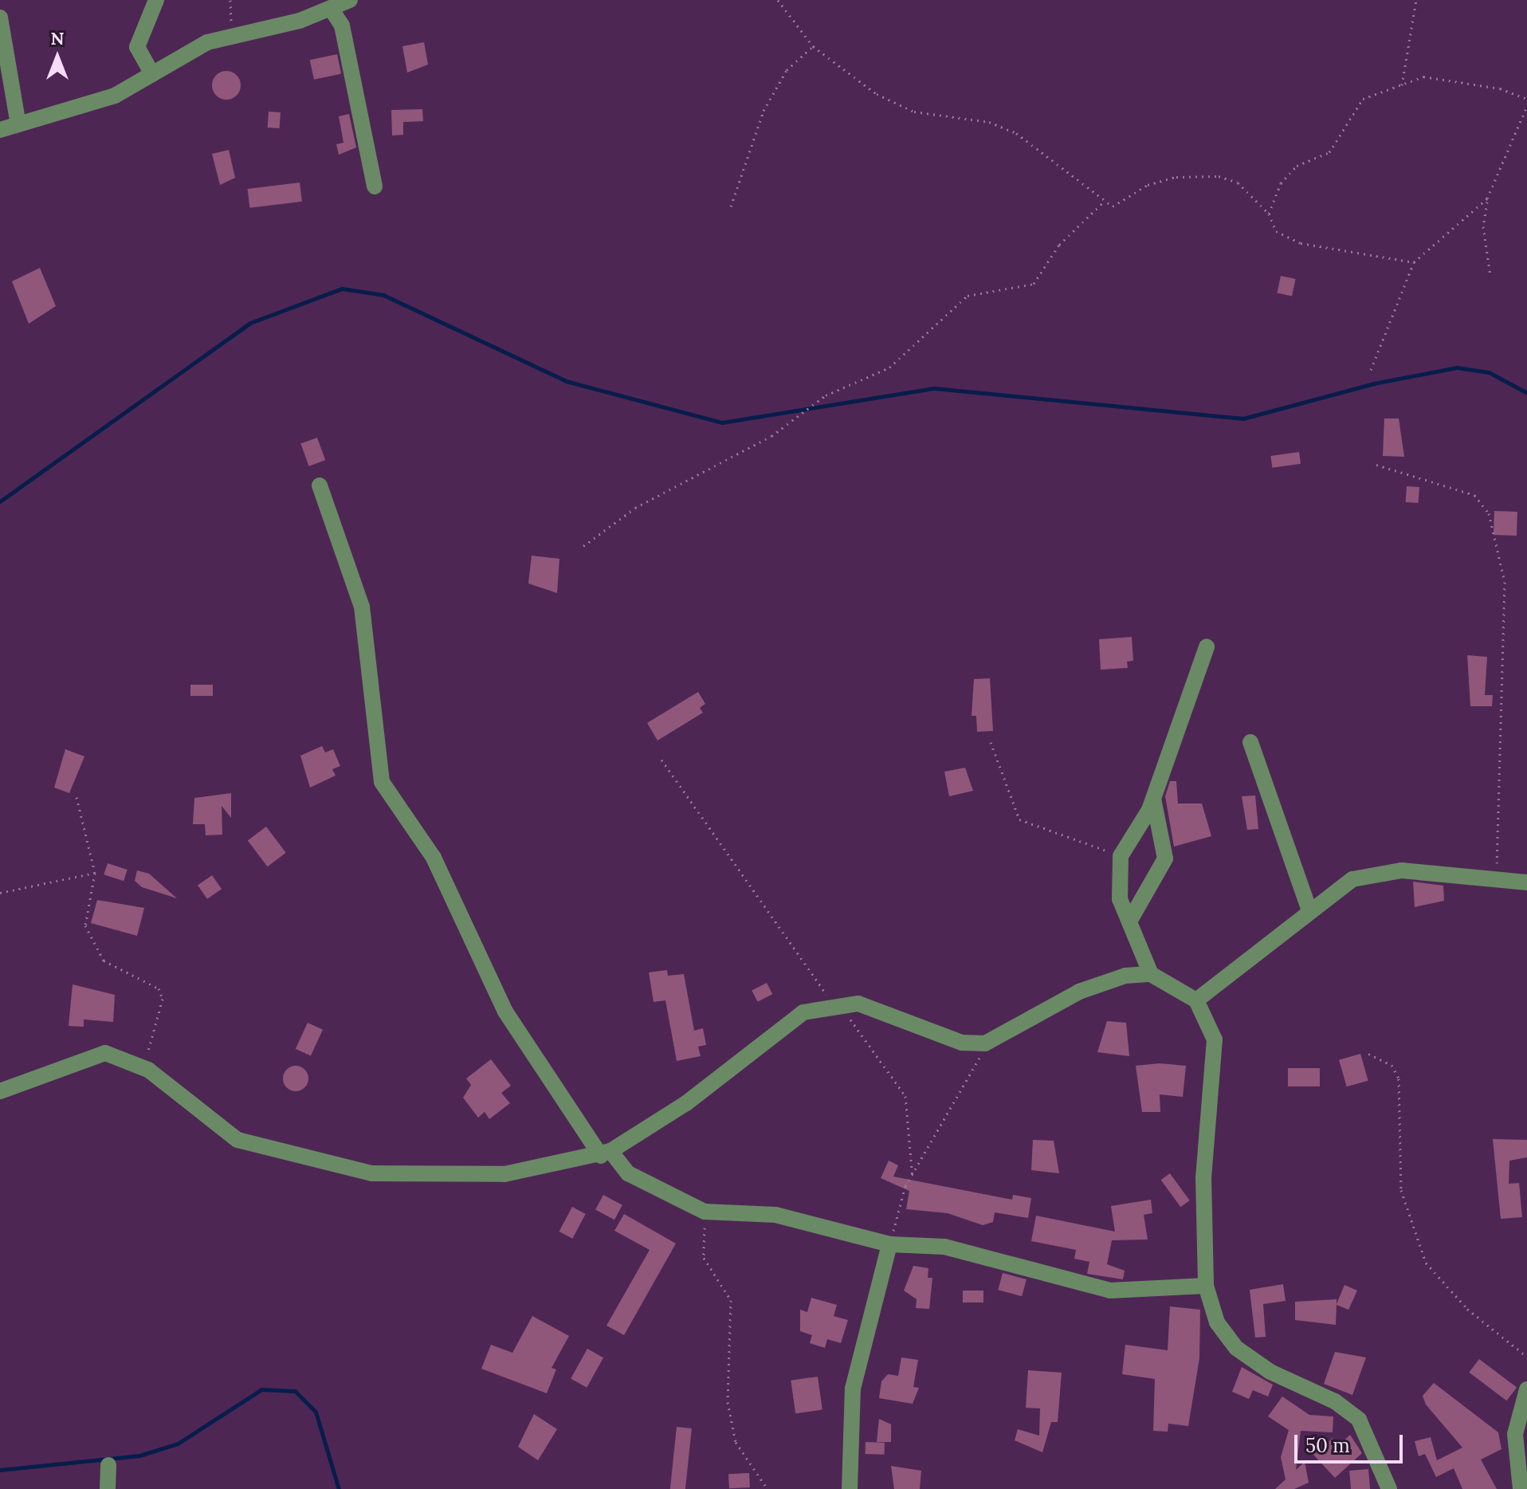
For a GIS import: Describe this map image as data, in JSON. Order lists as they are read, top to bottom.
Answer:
{
  "scale_bar": "50 m",
  "north": "top"
}
